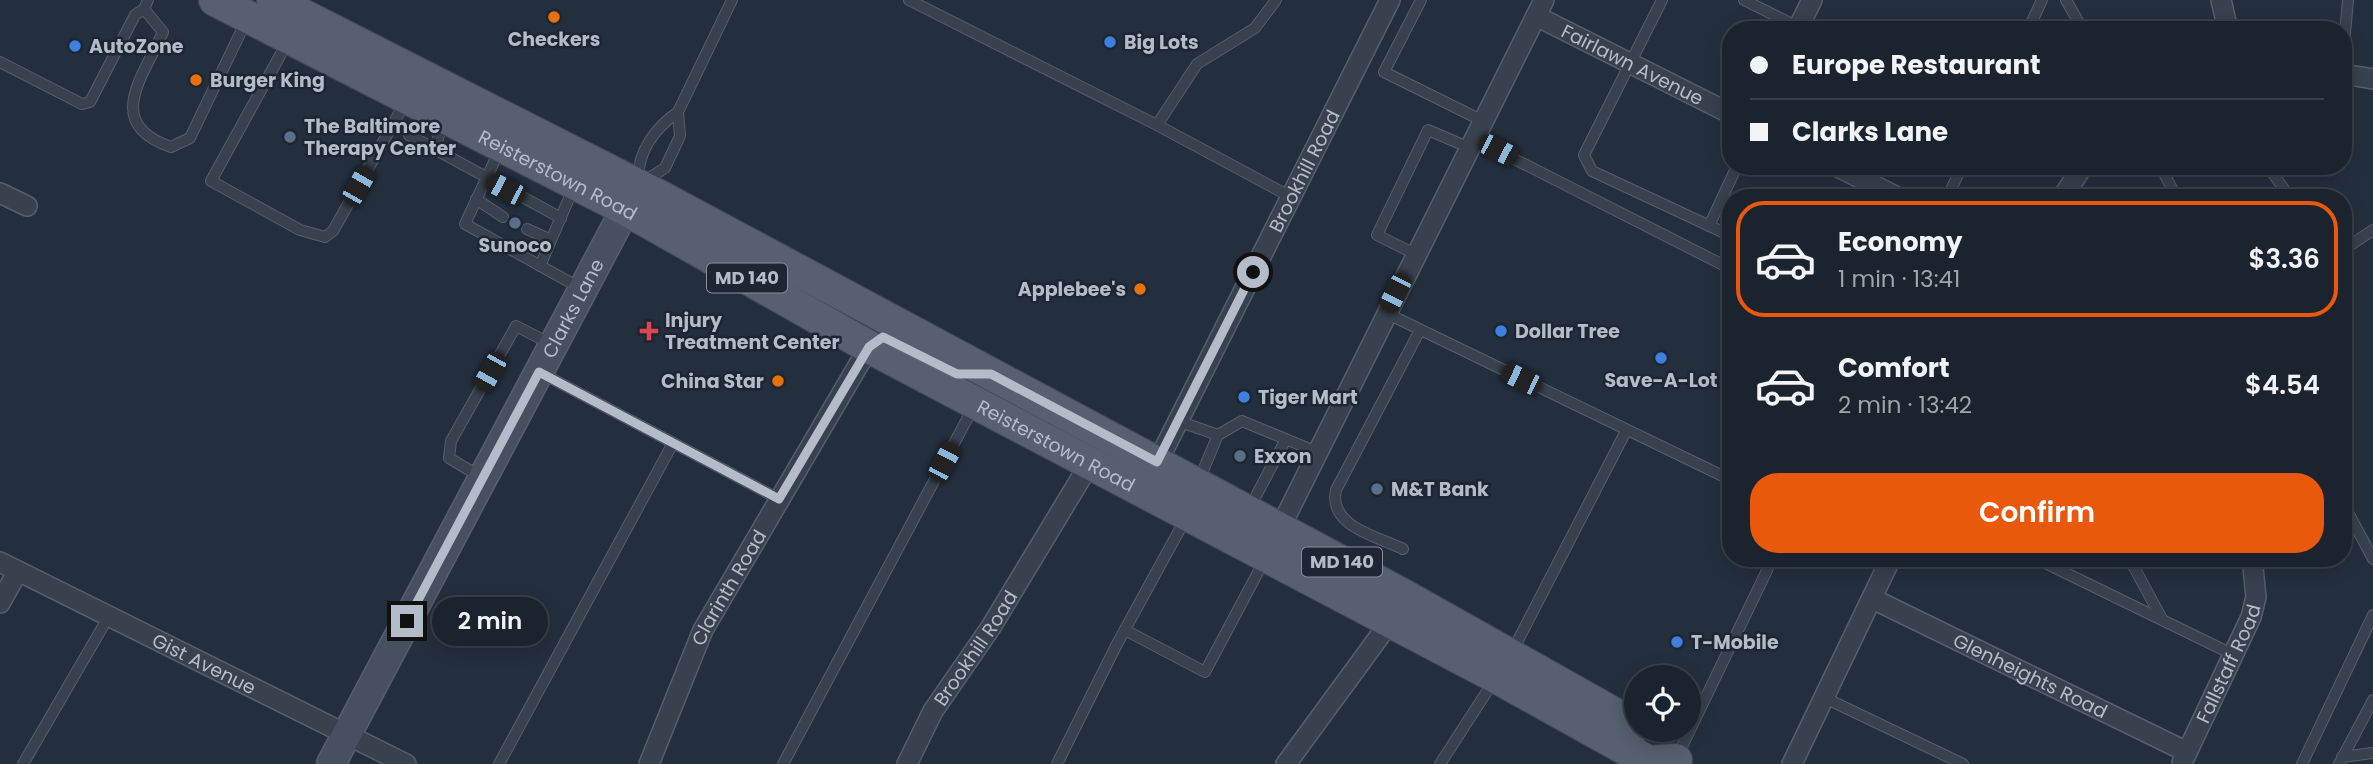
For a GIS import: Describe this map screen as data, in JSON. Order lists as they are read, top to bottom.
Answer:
{
  "streets": {
    "main road": ["Reisterstown Road", "MD 140"],
    "street": [
      "Fairlawn Avenue",
      "Brookhill Road",
      "Clarks Lane",
      "Clarinth Road",
      "Gist Avenue",
      "Fallstaff Road",
      "Glenheights Road"
    ]
  },
  "crossings": [
    ["Brookhill Road", "Reisterstown Road"],
    ["Reisterstown Road", "Clarks Lane"],
    ["Reisterstown Road", "Clarinth Road"],
    ["Clarks Lane", "Gist Avenue"],
    ["Fallstaff Road", "Glenheights Road"]
  ],
  "places": {
    "other": [
      "Checkers",
      "Big Lots",
      "AutoZone",
      "Burger King",
      "The Baltimore Therapy Center",
      "Sunoco",
      "Applebee's",
      "Dollar Tree",
      "Save-A-Lot",
      "China Star",
      "Tiger Mart",
      "Exxon",
      "M&T Bank",
      "T-Mobile"
    ],
    "health": ["Injury Treatment Center"]
  },
  "page": {
    "banner": ["Europe Restaurant", "Clarks Lane"],
    "list": [
      {
        "name": "Economy",
        "note": "1 min · 13:41",
        "value": "$3.36"
      },
      {
        "name": "Comfort",
        "note": "2 min · 13:42",
        "value": "$4.54"
      }
    ],
    "buttons": "Confirm",
    "bubble": "2 min"
  }
}
